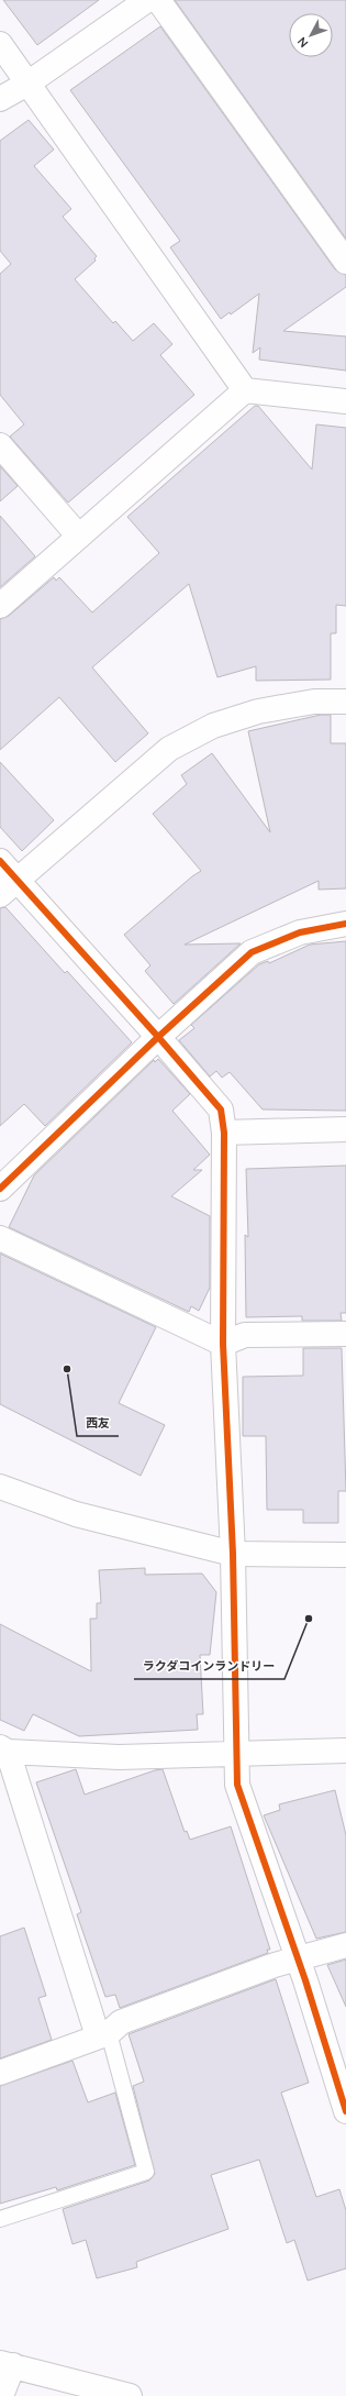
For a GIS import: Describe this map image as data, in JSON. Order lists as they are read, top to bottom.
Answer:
{
  "places": ["西友", "ラクダコインランドリー"],
  "north": "bottom left"
}
